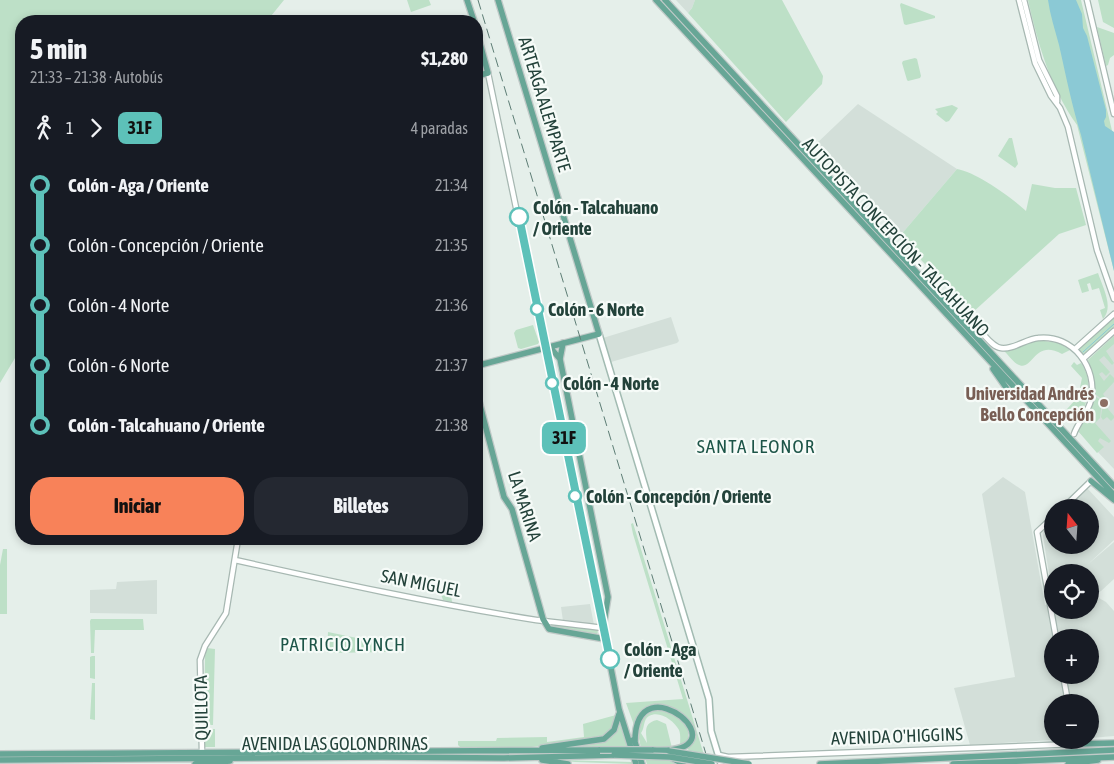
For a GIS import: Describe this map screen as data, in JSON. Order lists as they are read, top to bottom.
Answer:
{
  "streets": {
    "main road": [
      "ARTEAGA ALEMPARTE",
      "AUTOPISTA CONCEPCIÓN - TALCAHUANO",
      "LA MARINA",
      "AVENIDA O'HIGGINS",
      "AVENIDA LAS GOLONDRINAS"
    ],
    "street": ["SAN MIGUEL", "QUILLOTA"]
  },
  "crossings": [
    ["ARTEAGA ALEMPARTE", "AVENIDA O'HIGGINS"],
    ["LA MARINA", "SAN MIGUEL"],
    ["SAN MIGUEL", "QUILLOTA"],
    ["QUILLOTA", "AVENIDA LAS GOLONDRINAS"]
  ],
  "districts": ["SANTA LEONOR", "PATRICIO LYNCH"],
  "places": [
    "Colón - Talcahuano / Oriente",
    "Colón - 6 Norte",
    "Colón - 4 Norte",
    "Universidad Andrés Bello Concepción",
    "Colón - Concepción / Oriente",
    "Colón - Aga / Oriente"
  ],
  "lines": ["bus line 31F"],
  "north": "top",
  "page": {
    "on_map": "31F",
    "heading": ["5 min", "21:33 – 21:38 · Autobús", "$1,280"],
    "legs": ["1", "31F", "4 paradas"],
    "list": [
      {
        "name": "Colón - Aga / Oriente",
        "value": "21:34"
      },
      {
        "name": "Colón - Concepción / Oriente",
        "value": "21:35"
      },
      {
        "name": "Colón - 4 Norte",
        "value": "21:36"
      },
      {
        "name": "Colón - 6 Norte",
        "value": "21:37"
      },
      {
        "name": "Colón - Talcahuano / Oriente",
        "value": "21:38"
      }
    ],
    "buttons": ["Iniciar", "Billetes"],
    "map_buttons": ["+", "−"]
  }
}
